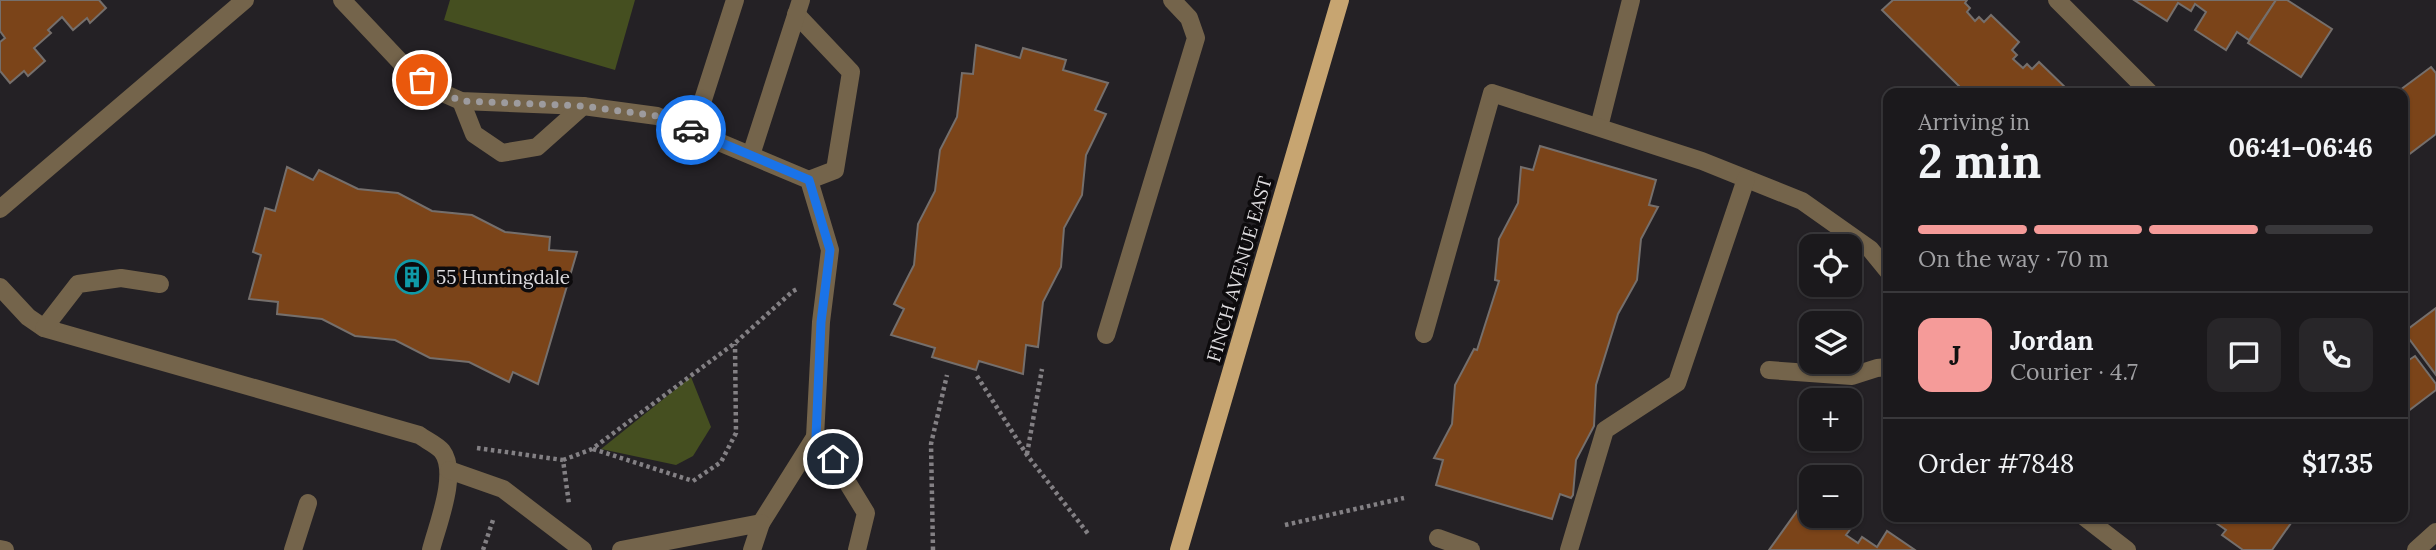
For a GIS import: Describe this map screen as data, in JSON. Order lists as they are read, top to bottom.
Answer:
{
  "streets": {
    "main road": ["FINCH AVENUE EAST"]
  },
  "places": {
    "building": ["55 Huntingdale"]
  },
  "page": {
    "heading": ["2 min", "Arriving in", "06:41–06:46"],
    "panel": [
      "Jordan",
      "Courier · 4.7",
      "Order #7848",
      "$17.35"
    ],
    "bar": "On the way · 70 m",
    "map_buttons": ["+", "−"],
    "round": "J"
  }
}
